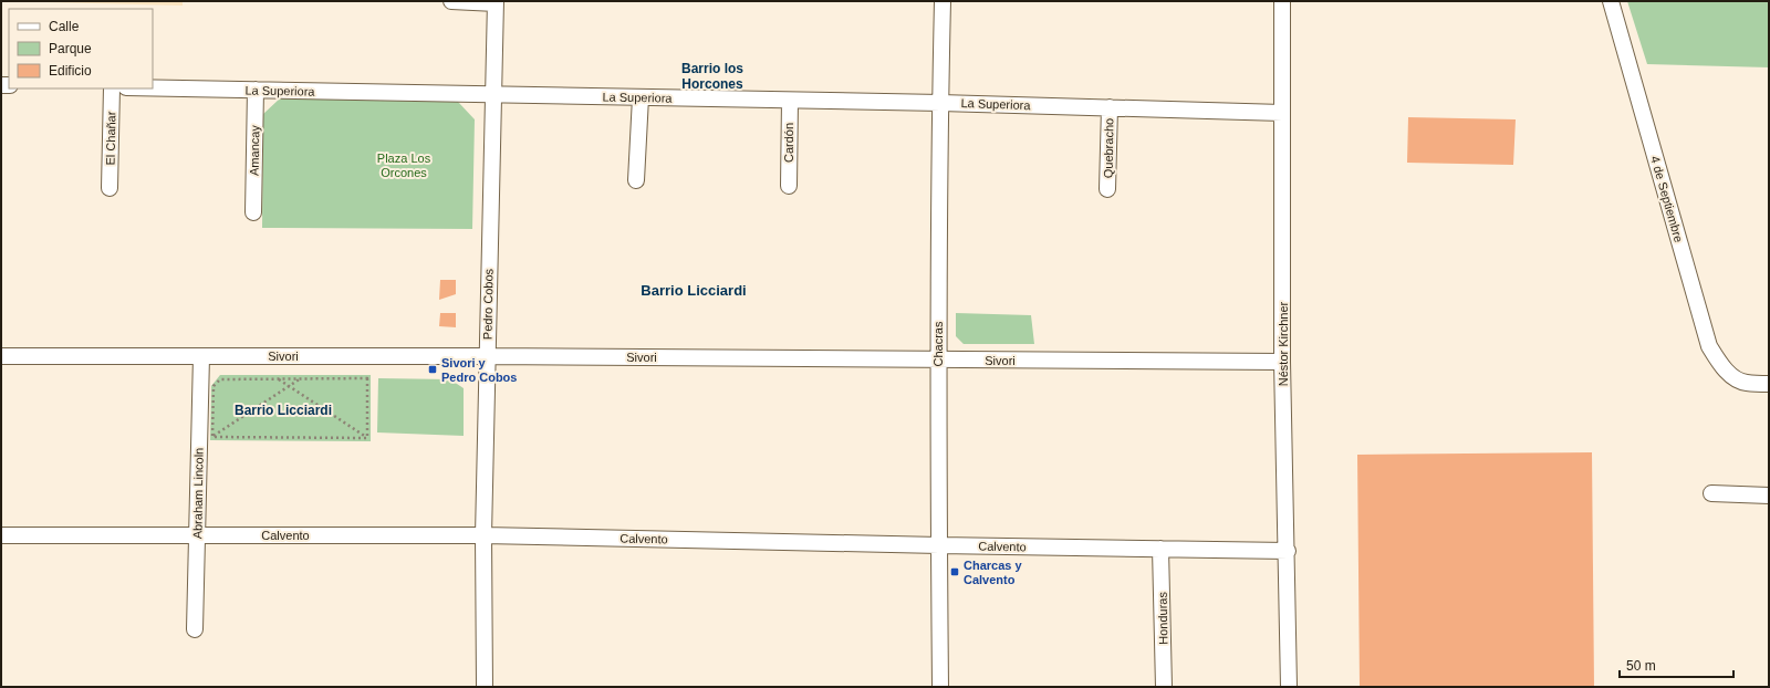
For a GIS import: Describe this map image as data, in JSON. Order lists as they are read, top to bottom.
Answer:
{
  "streets": {
    "street": [
      "La Superiora",
      "El Chañar",
      "Cardón",
      "Quebracho",
      "Amancay",
      "4 de Septiembre",
      "Pedro Cobos",
      "Chacras",
      "Néstor Kirchner",
      "Sivori",
      "Abraham Lincoln",
      "Calvento",
      "Honduras"
    ]
  },
  "crossings": [
    ["La Superiora", "Cardón"],
    ["La Superiora", "Quebracho"],
    ["La Superiora", "Amancay"],
    ["La Superiora", "Pedro Cobos"],
    ["La Superiora", "Chacras"],
    ["La Superiora", "Néstor Kirchner"],
    ["Pedro Cobos", "Sivori"],
    ["Pedro Cobos", "Calvento"],
    ["Chacras", "Sivori"],
    ["Chacras", "Calvento"],
    ["Néstor Kirchner", "Sivori"],
    ["Néstor Kirchner", "Calvento"],
    ["Sivori", "Abraham Lincoln"],
    ["Abraham Lincoln", "Calvento"],
    ["Calvento", "Honduras"]
  ],
  "districts": ["Barrio los Horcones", "Barrio Licciardi", "Barrio Licciardi"],
  "parks": ["Plaza Los Orcones"],
  "places": {
    "transit": ["Sivori y Pedro Cobos", "Charcas y Calvento"]
  },
  "legend": ["Calle", "Parque", "Edificio"],
  "scale_bar": "50 m"
}
